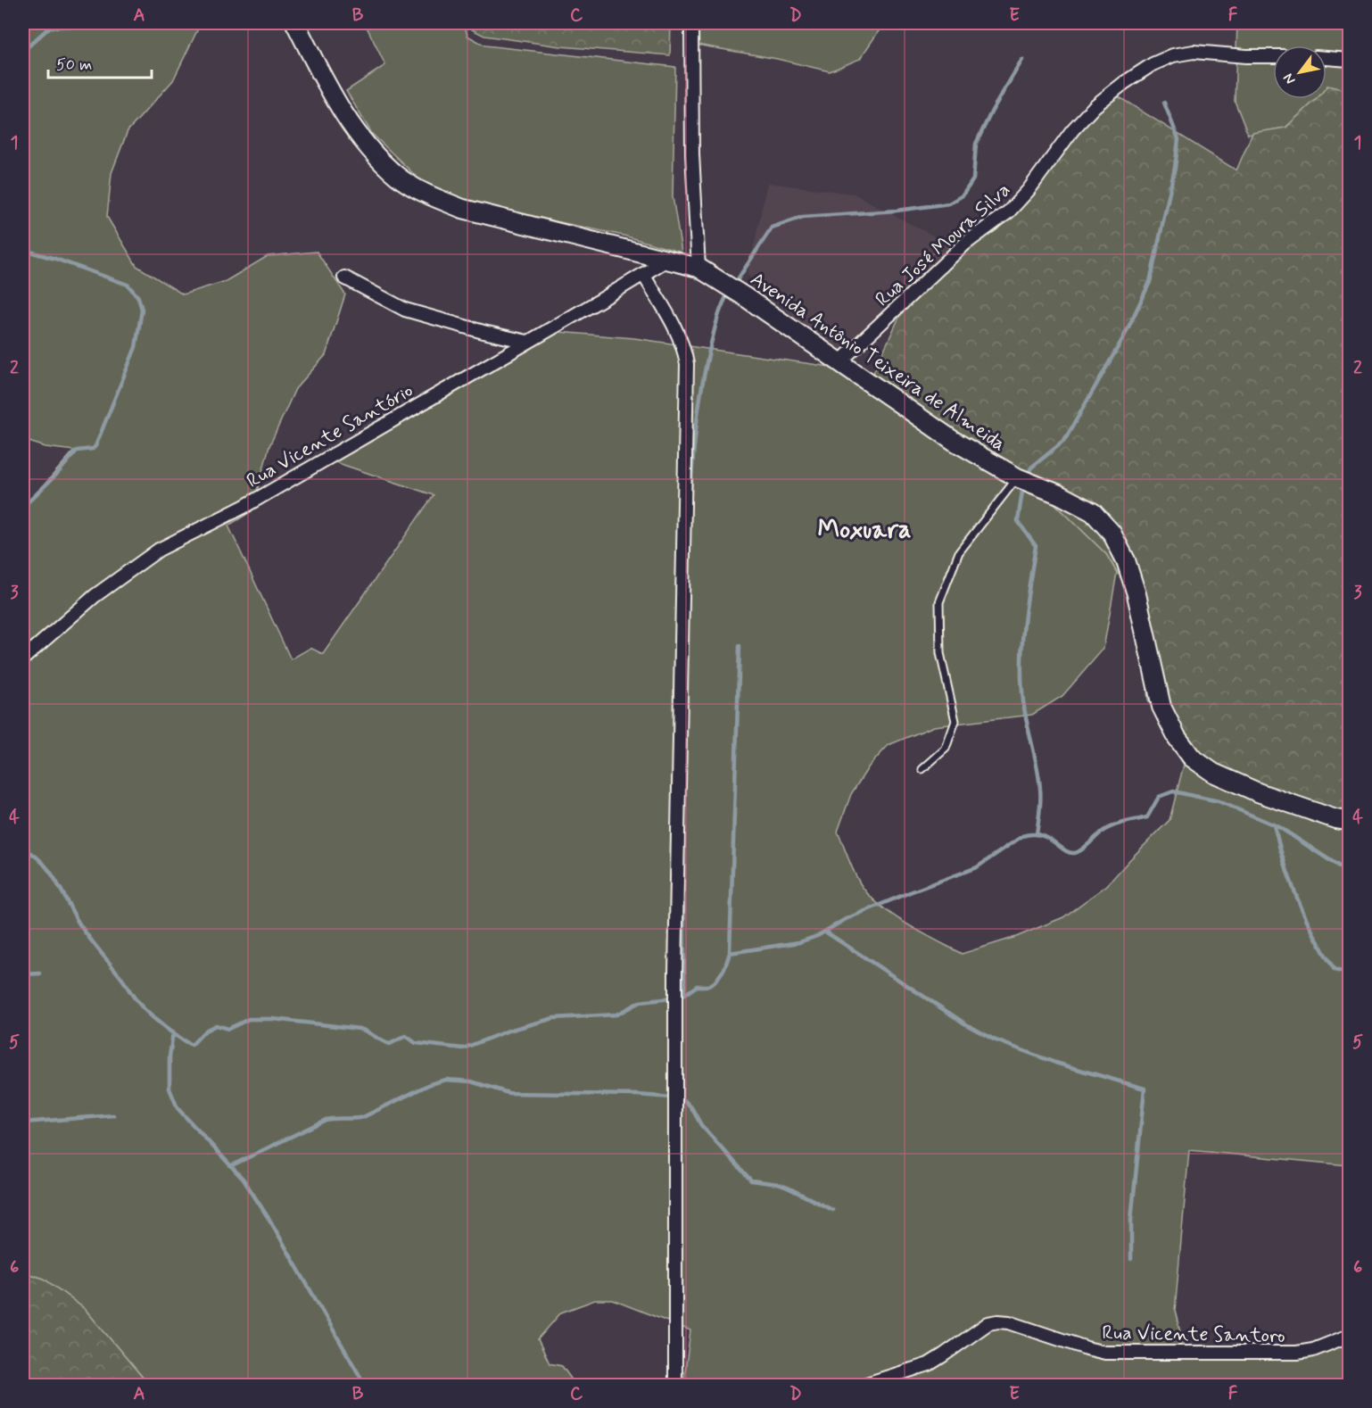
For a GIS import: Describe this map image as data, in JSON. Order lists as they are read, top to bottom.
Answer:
{
  "streets": {
    "street": [
      "Rua José Moura Silva",
      "Avenida Antônio Teixeira de Almeida",
      "Rua Vicente Santório",
      "Rua Vicente Santoro"
    ]
  },
  "crossings": [
    ["Rua José Moura Silva", "Avenida Antônio Teixeira de Almeida"],
    ["Avenida Antônio Teixeira de Almeida", "Rua Vicente Santório"]
  ],
  "districts": ["Moxuara"],
  "scale_bar": "50 m",
  "north": "bottom left",
  "grid": {
    "columns": [
      "A",
      "B",
      "C",
      "D",
      "E",
      "F"
    ],
    "rows": [
      "1",
      "2",
      "3",
      "4",
      "5",
      "6"
    ]
  }
}
